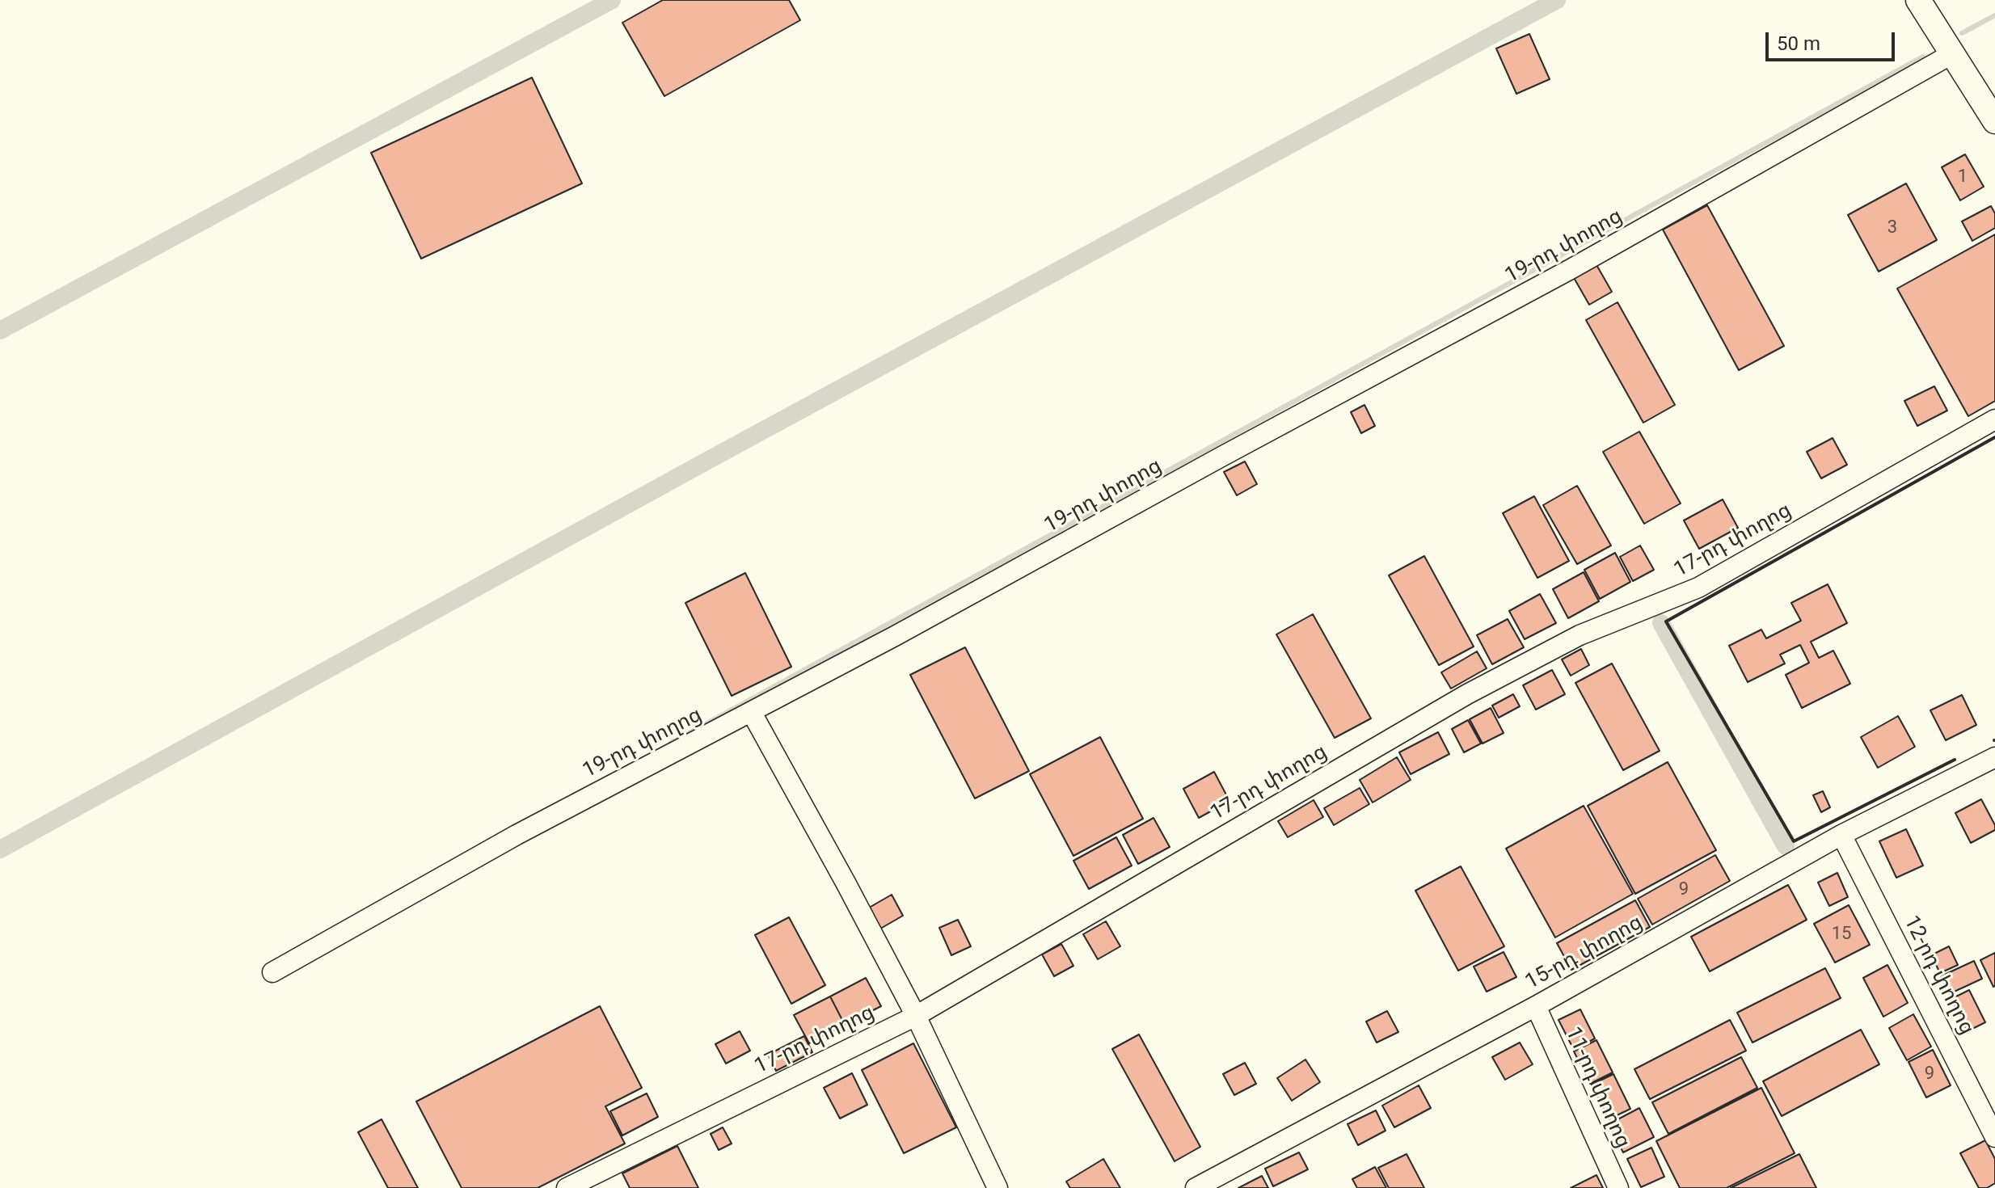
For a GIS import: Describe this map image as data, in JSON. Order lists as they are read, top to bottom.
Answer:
{
  "streets": {
    "street": [
      "19-րդ փողոց",
      "17-րդ փողոց",
      "15-րդ փողոց",
      "12-րդ փողոց",
      "11-րդ փողոց"
    ]
  },
  "crossings": [
    ["15-րդ փողոց", "12-րդ փողոց"],
    ["15-րդ փողոց", "11-րդ փողոց"]
  ],
  "house_numbers": [
    "1",
    "3",
    "9",
    "15",
    "9"
  ],
  "scale_bar": "50 m"
}
